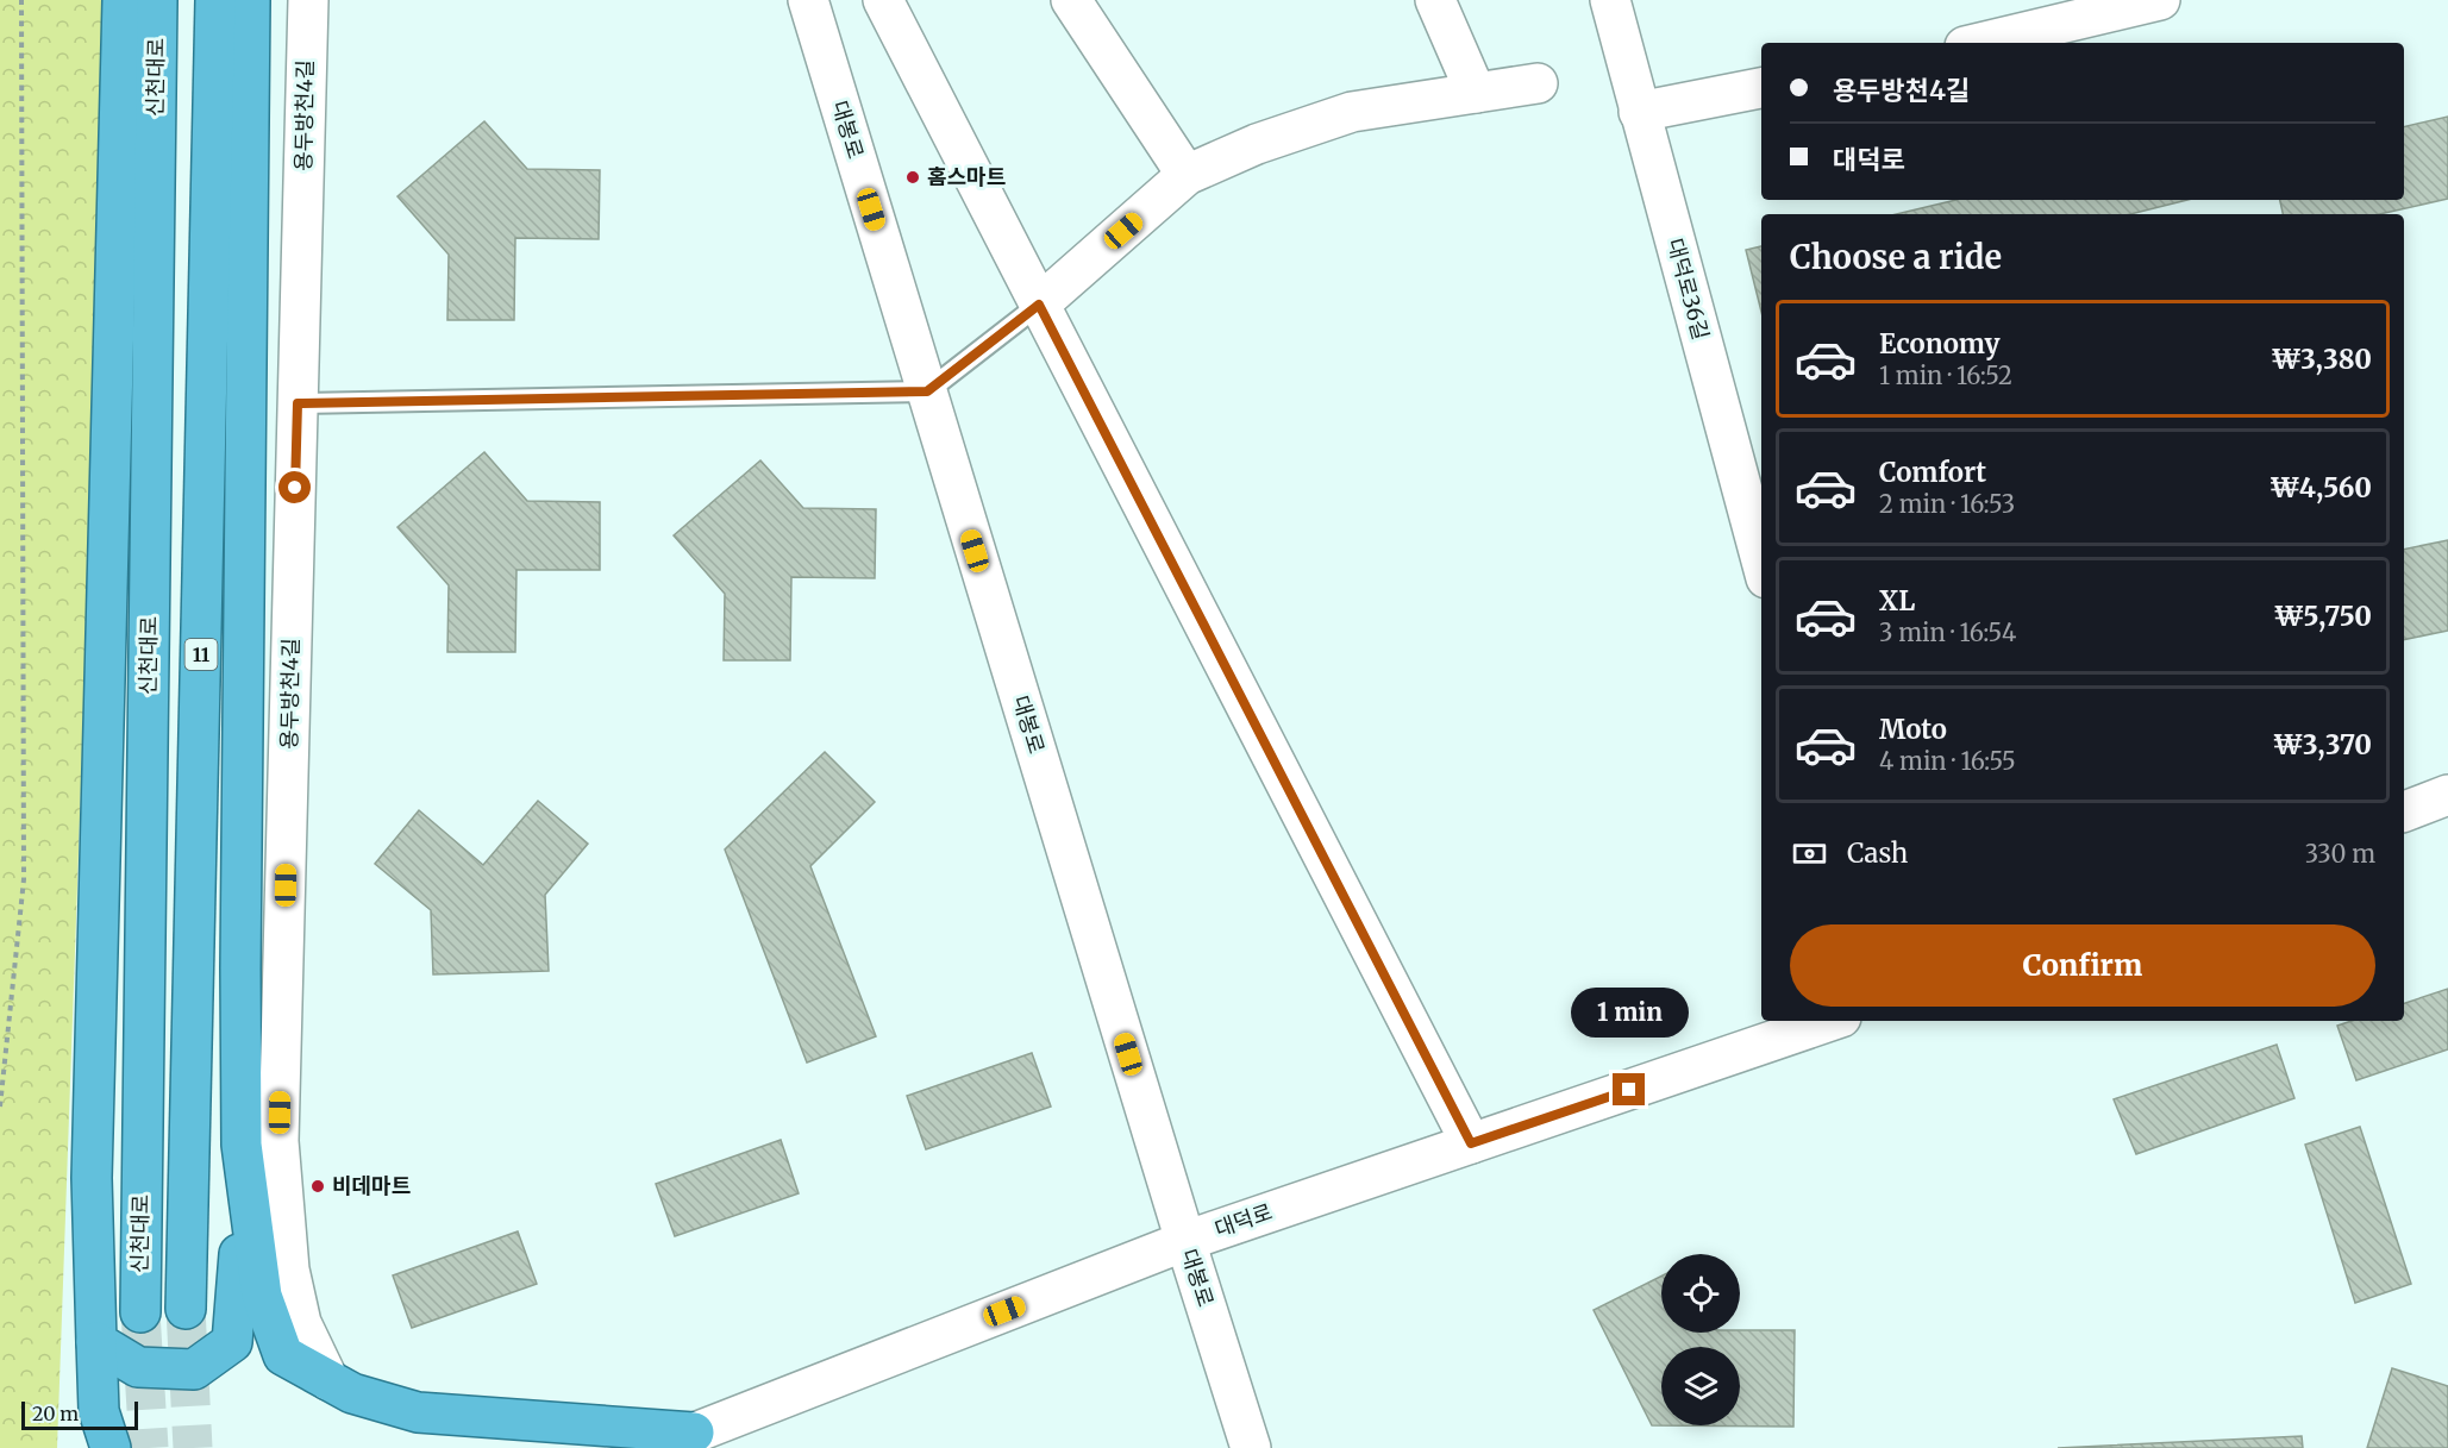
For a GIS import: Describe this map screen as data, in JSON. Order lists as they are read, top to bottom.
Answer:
{
  "streets": {
    "highway": ["신천대로", "11"],
    "street": [
      "용두방천4길",
      "대봉로",
      "대덕로36길",
      "대덕로"
    ]
  },
  "crossings": [
    ["대봉로", "대덕로"]
  ],
  "places": ["홈스마트", "비데마트"],
  "scale_bar": "20 m",
  "page": {
    "banner": ["용두방천4길", "대덕로"],
    "heading": "Choose a ride",
    "list": [
      {
        "name": "Economy",
        "note": "1 min · 16:52",
        "value": "₩3,380"
      },
      {
        "name": "Comfort",
        "note": "2 min · 16:53",
        "value": "₩4,560"
      },
      {
        "name": "XL",
        "note": "3 min · 16:54",
        "value": "₩5,750"
      },
      {
        "name": "Moto",
        "note": "4 min · 16:55",
        "value": "₩3,370"
      }
    ],
    "pay": ["Cash", "330 m"],
    "buttons": "Confirm",
    "bubble": "1 min",
    "scale": "20 m"
  }
}
